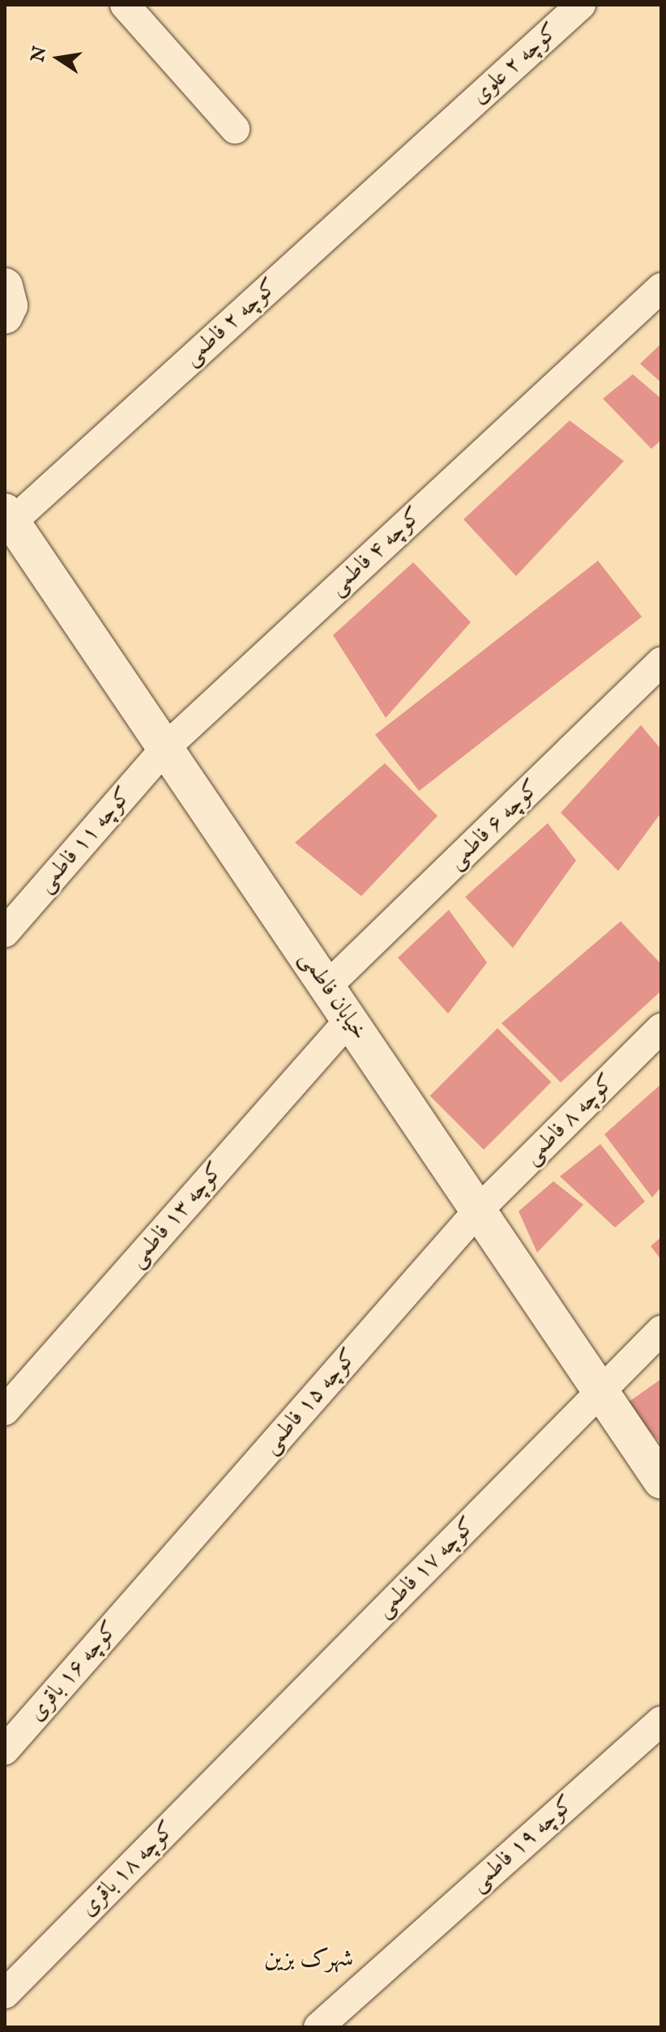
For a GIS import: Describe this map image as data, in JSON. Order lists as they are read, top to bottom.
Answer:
{
  "streets": {
    "street": [
      "کوچه ۲ علوی",
      "کوچه ۲ فاطمی",
      "کوچه ۴ فاطمی",
      "کوچه ۶ فاطمی",
      "کوچه ۱۱ فاطمی",
      "خیابان فاطمی",
      "کوچه ۸ فاطمی",
      "کوچه ۱۳ فاطمی",
      "کوچه ۱۵ فاطمی",
      "کوچه ۱۷ فاطمی",
      "کوچه ۱۶ باقری",
      "کوچه ۱۹ فاطمی",
      "کوچه ۱۸ باقری"
    ]
  },
  "crossings": [
    ["کوچه ۲ علوی", "کوچه ۲ فاطمی"],
    ["کوچه ۲ فاطمی", "خیابان فاطمی"],
    ["کوچه ۴ فاطمی", "کوچه ۱۱ فاطمی"],
    ["کوچه ۴ فاطمی", "خیابان فاطمی"],
    ["کوچه ۶ فاطمی", "خیابان فاطمی"],
    ["کوچه ۱۱ فاطمی", "خیابان فاطمی"],
    ["خیابان فاطمی", "کوچه ۸ فاطمی"],
    ["خیابان فاطمی", "کوچه ۱۳ فاطمی"],
    ["خیابان فاطمی", "کوچه ۱۵ فاطمی"],
    ["خیابان فاطمی", "کوچه ۱۷ فاطمی"],
    ["کوچه ۸ فاطمی", "کوچه ۱۵ فاطمی"],
    ["کوچه ۱۵ فاطمی", "کوچه ۱۶ باقری"],
    ["کوچه ۱۷ فاطمی", "کوچه ۱۸ باقری"]
  ],
  "districts": ["شهرک بزین"],
  "north": "left"
}
